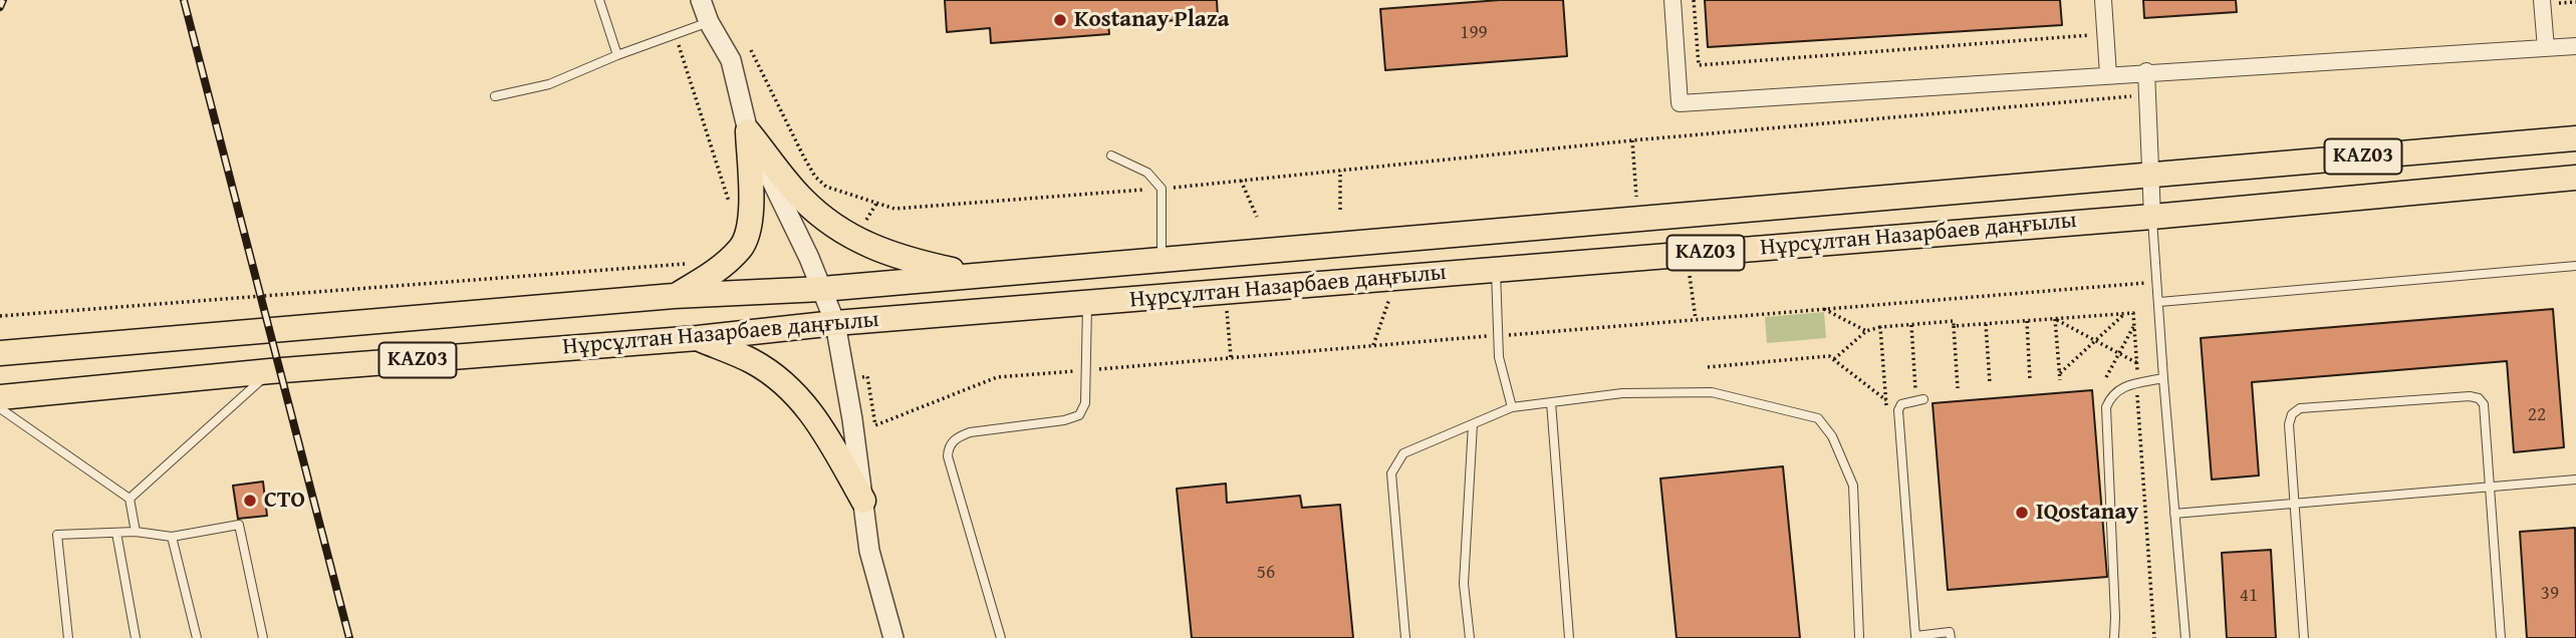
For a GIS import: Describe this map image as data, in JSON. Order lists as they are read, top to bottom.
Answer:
{
  "streets": {
    "main road": ["KАZ03", "Нұрсұлтан Назарбаев даңғылы"]
  },
  "crossings": [
    ["KАZ03", "Нұрсұлтан Назарбаев даңғылы"]
  ],
  "places": ["Kostanay Plaza", "СТО", "IQostanay"],
  "house_numbers": [
    "199",
    "22",
    "56",
    "39",
    "41"
  ]
}
